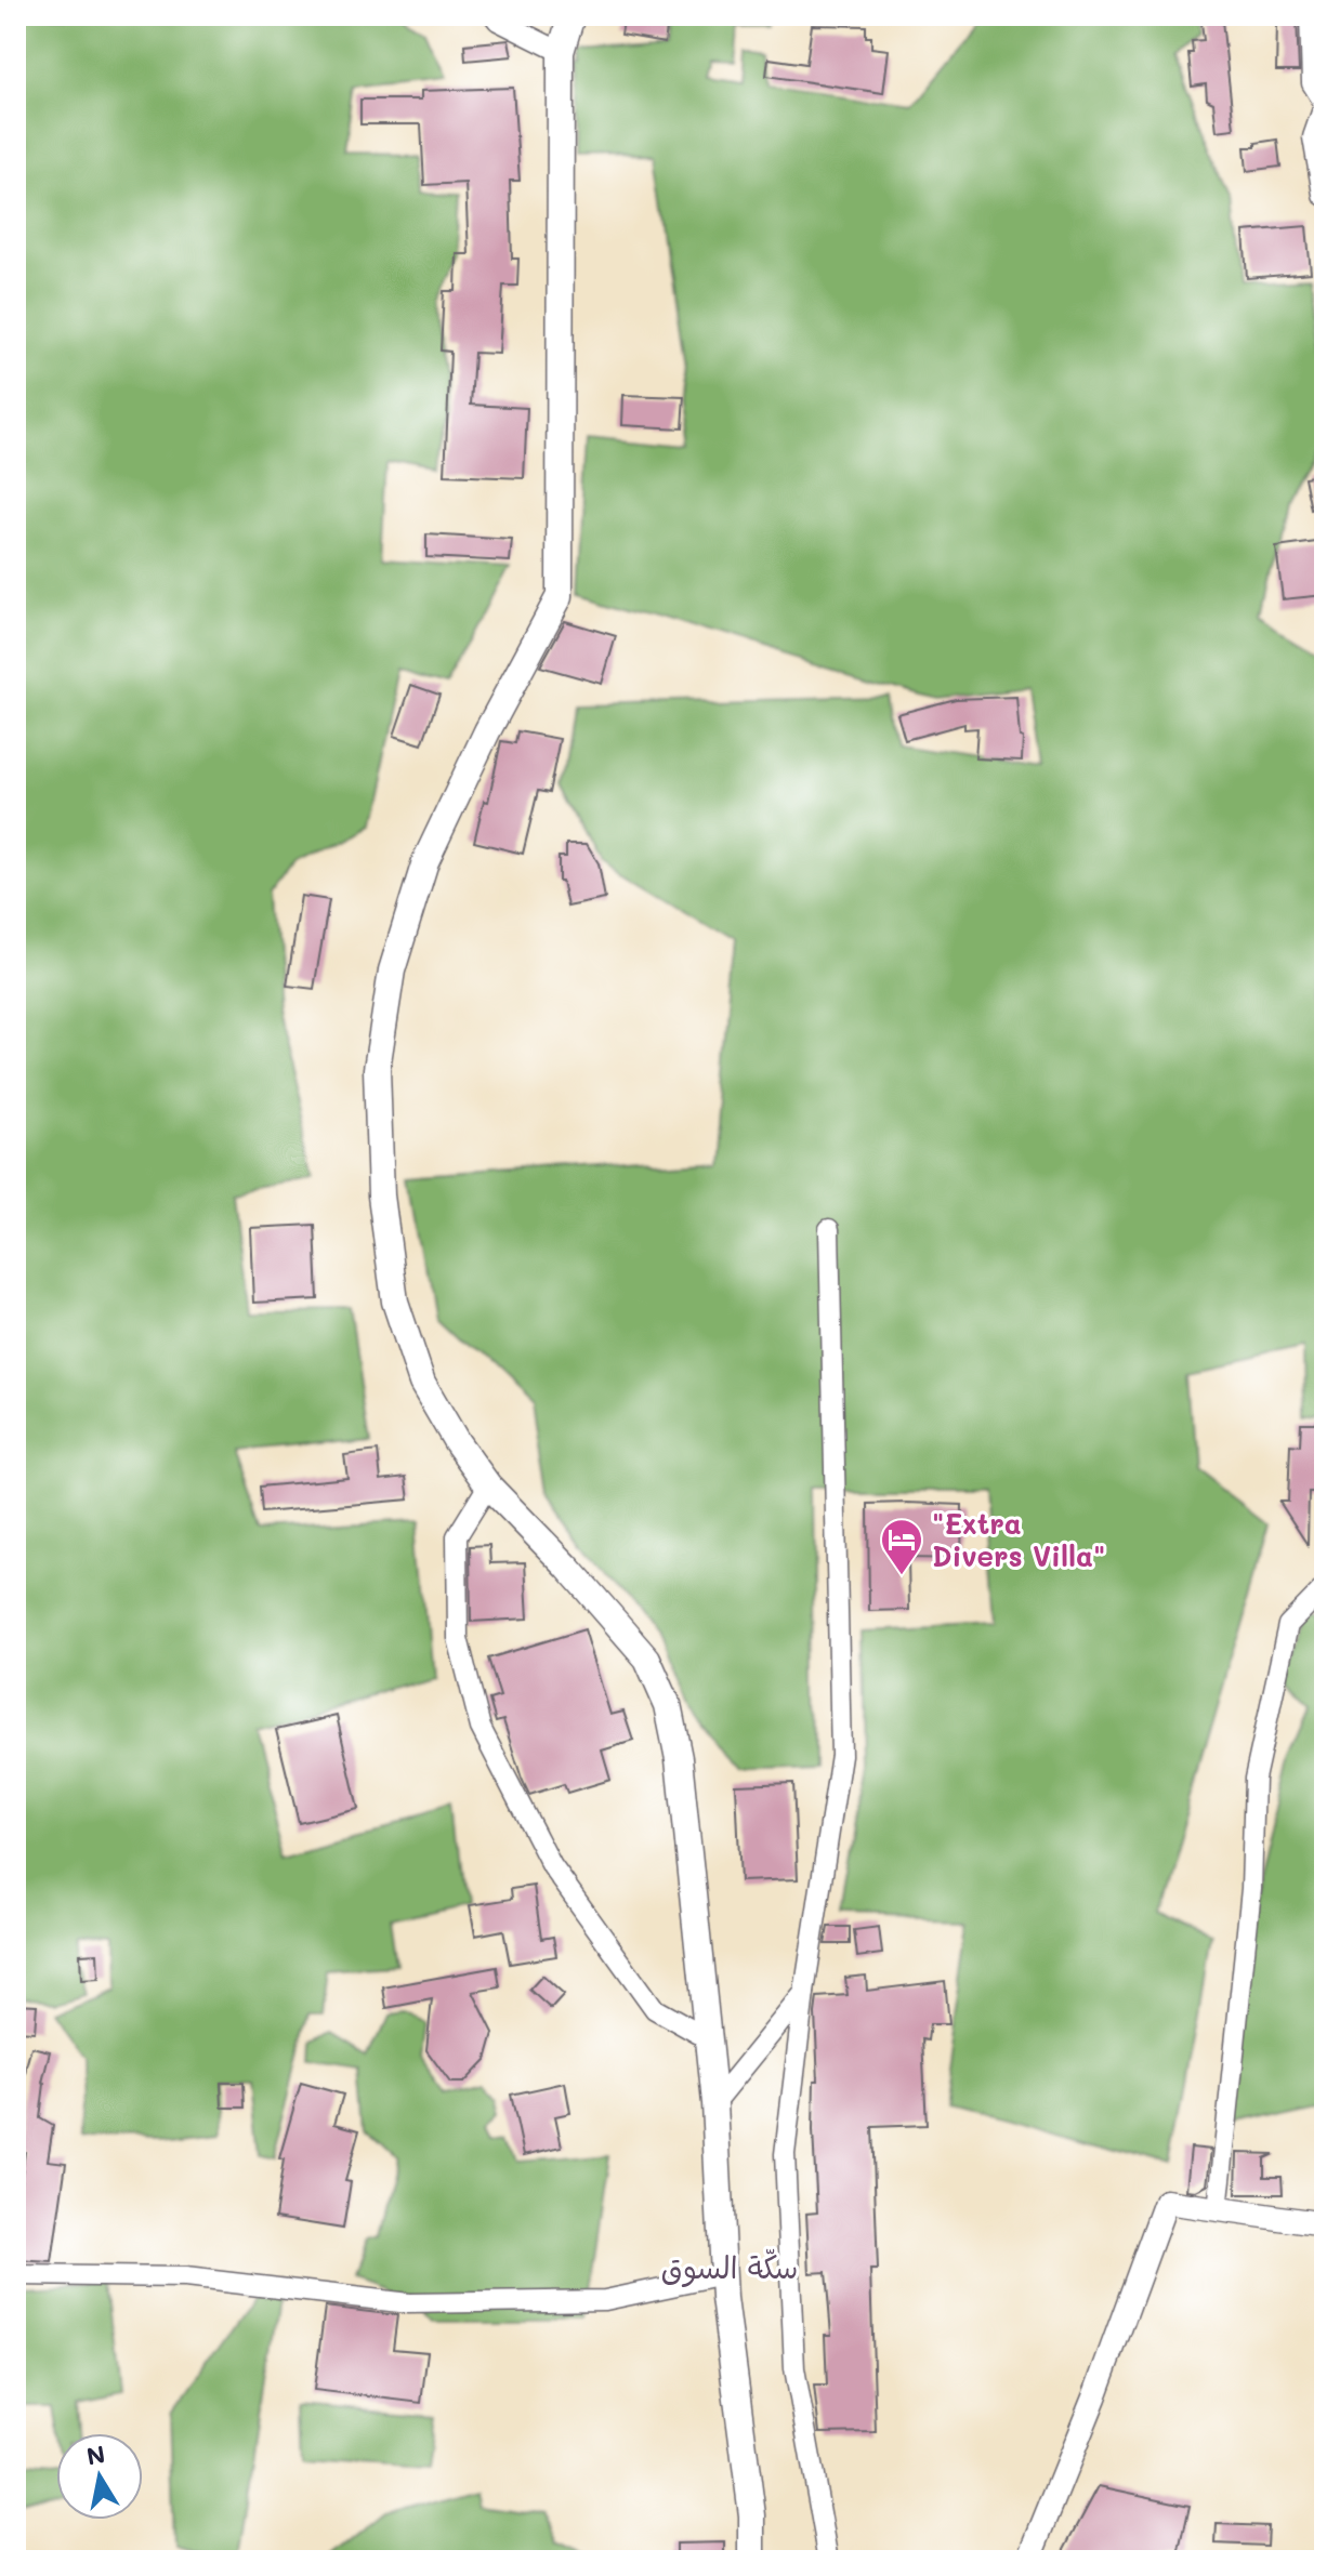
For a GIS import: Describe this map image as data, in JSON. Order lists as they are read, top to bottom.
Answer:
{
  "districts": ["سكّة السوق"],
  "places": {
    "hotel": ["\"Extra Divers Villa\""]
  },
  "north": "top"
}
